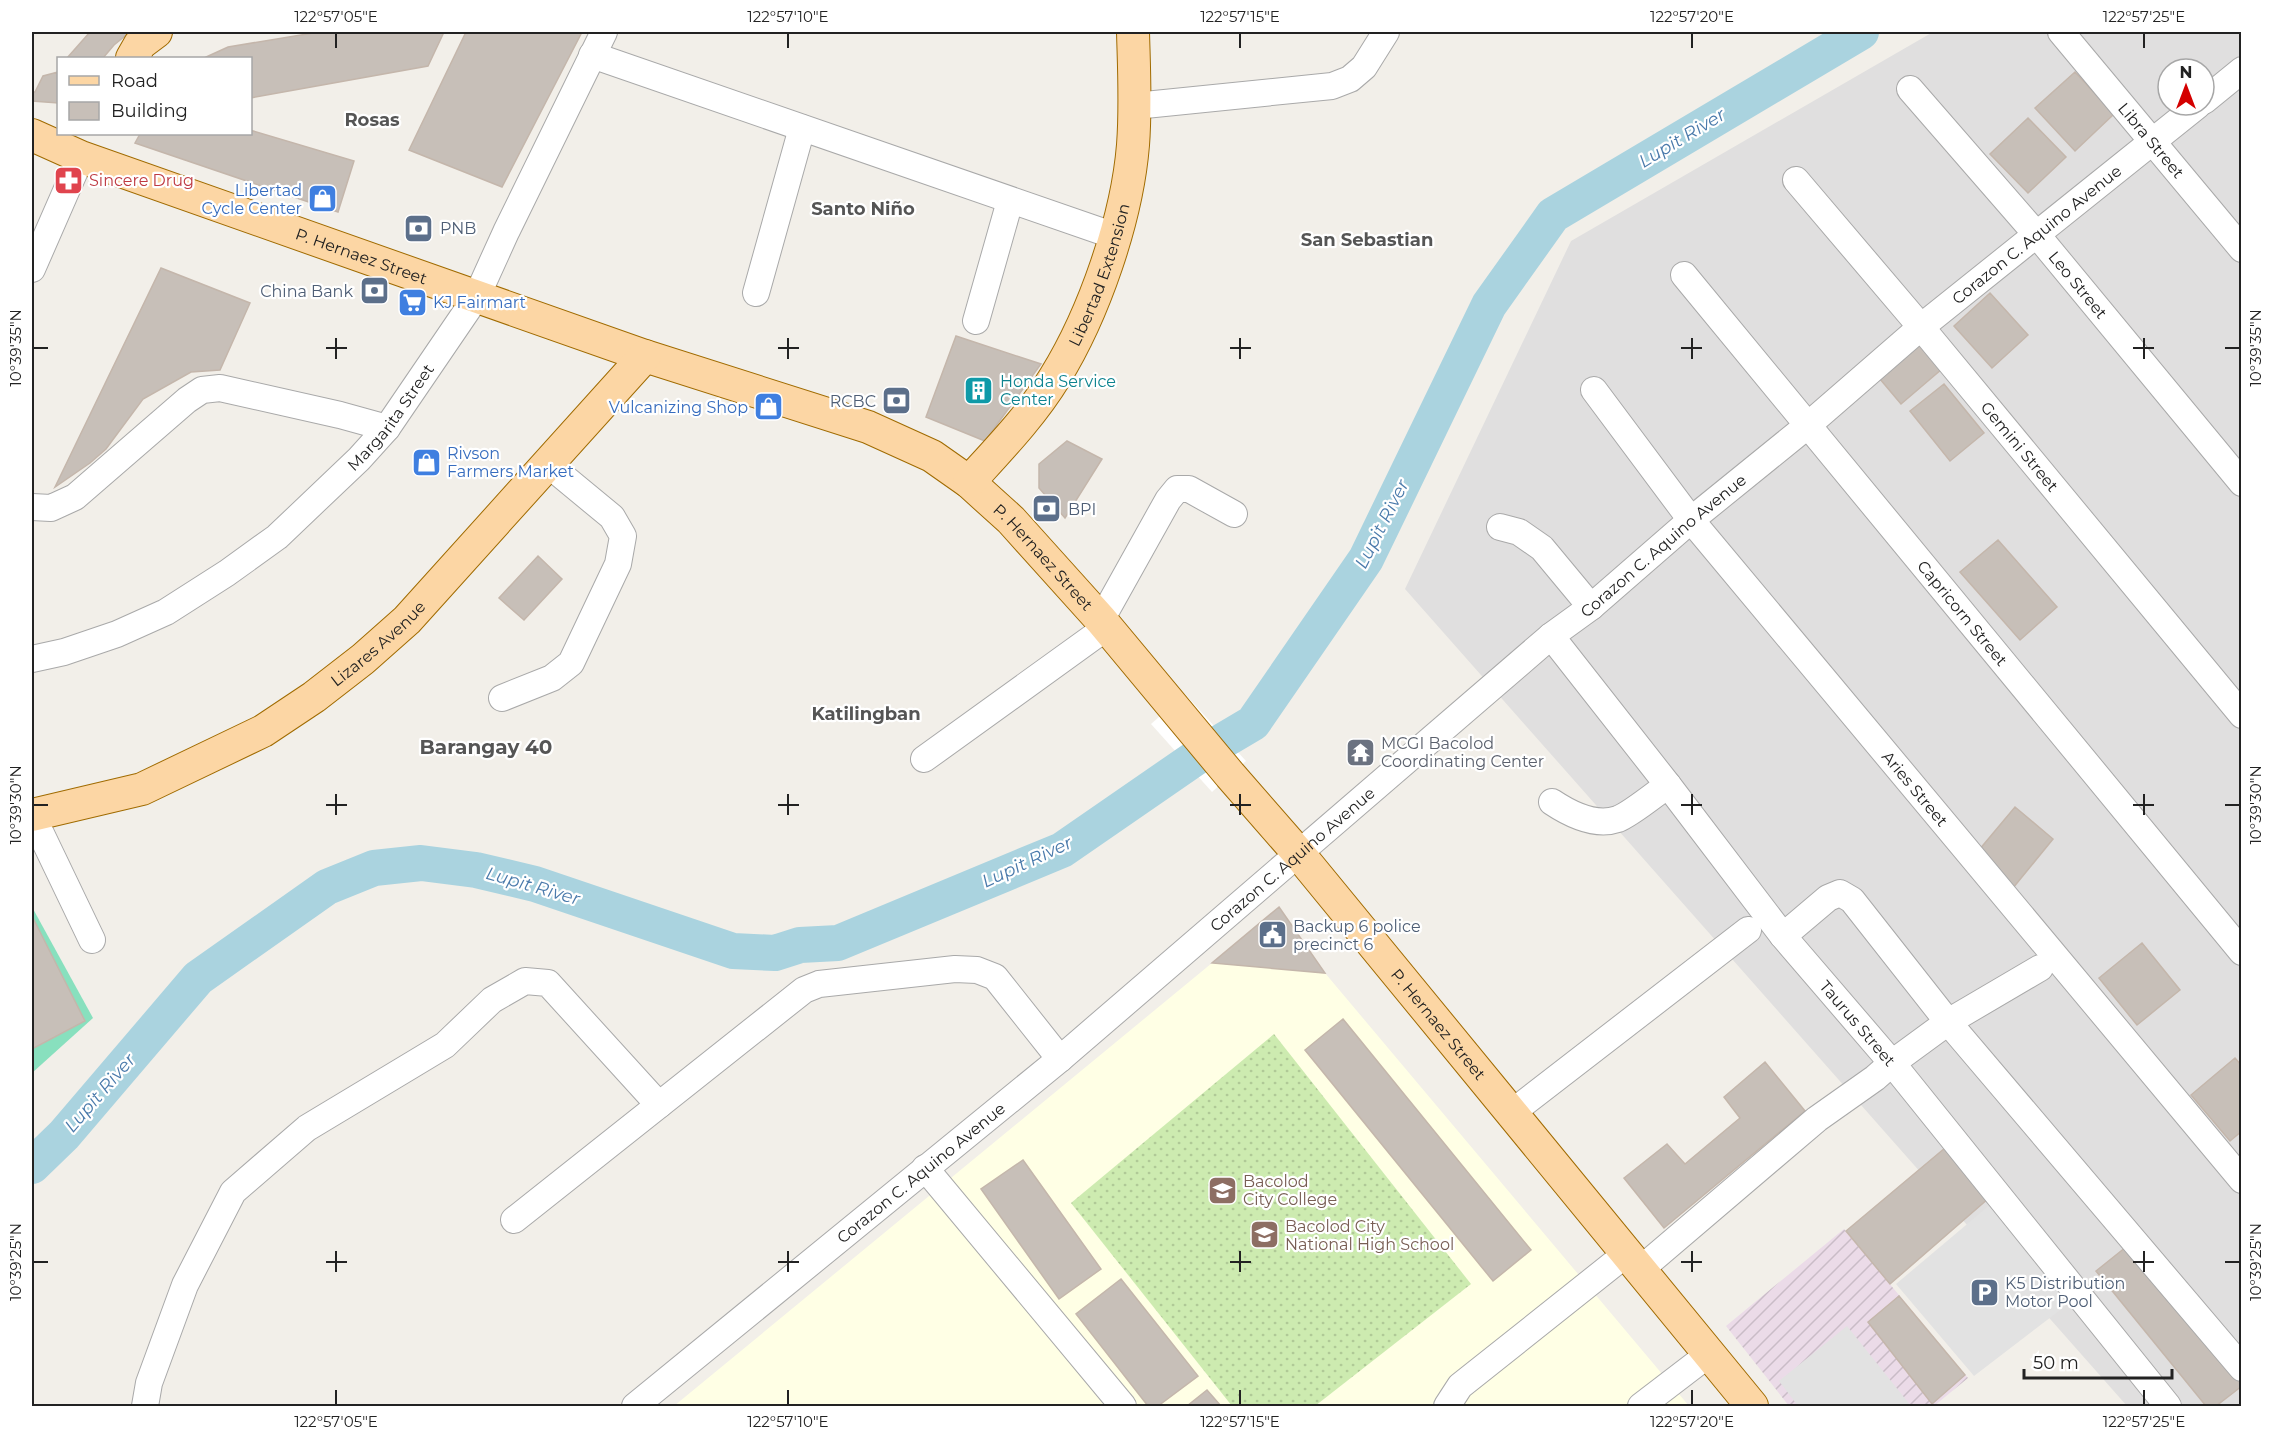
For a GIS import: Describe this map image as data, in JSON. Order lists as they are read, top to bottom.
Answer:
{
  "streets": {
    "main road": ["P. Hernaez Street", "Libertad Extension", "Lizares Avenue"],
    "street": [
      "Libra Street",
      "Corazon C. Aquino Avenue",
      "Leo Street",
      "Margarita Street",
      "Gemini Street",
      "Capricorn Street",
      "Aries Street",
      "Taurus Street"
    ]
  },
  "crossings": [
    ["Libra Street", "Corazon C. Aquino Avenue"],
    ["Corazon C. Aquino Avenue", "P. Hernaez Street"],
    ["Corazon C. Aquino Avenue", "Leo Street"],
    ["Corazon C. Aquino Avenue", "Gemini Street"],
    ["Corazon C. Aquino Avenue", "Capricorn Street"],
    ["Corazon C. Aquino Avenue", "Aries Street"],
    ["Corazon C. Aquino Avenue", "Taurus Street"],
    ["P. Hernaez Street", "Libertad Extension"],
    ["P. Hernaez Street", "Margarita Street"],
    ["P. Hernaez Street", "Lizares Avenue"]
  ],
  "districts": [
    "Rosas",
    "Santo Niño",
    "San Sebastian",
    "Katilingban",
    "Barangay 40"
  ],
  "water": ["Lupit River"],
  "places": {
    "pharmacy": ["Sincere Drug"],
    "shop": ["Libertad Cycle Center", "Vulcanizing Shop", "Rivson Farmers Market"],
    "bank": [
      "PNB",
      "China Bank",
      "RCBC",
      "BPI"
    ],
    "supermarket": ["KJ Fairmart"],
    "building": ["Honda Service Center"],
    "temple": ["MCGI Bacolod Coordinating Center"],
    "public building": ["Backup 6 police precinct 6"],
    "school or university": ["Bacolod City College", "Bacolod City National High School"],
    "parking": ["K5 Distribution Motor Pool"]
  },
  "legend": ["Road", "Building"],
  "scale_bar": "50 m",
  "north": "top",
  "coordinates": [
    "122°57'05\"E",
    "122°57'10\"E",
    "122°57'15\"E",
    "122°57'20\"E",
    "122°57'25\"E",
    "10°39'35\"N",
    "10°39'30\"N",
    "10°39'25\"N"
  ]
}
